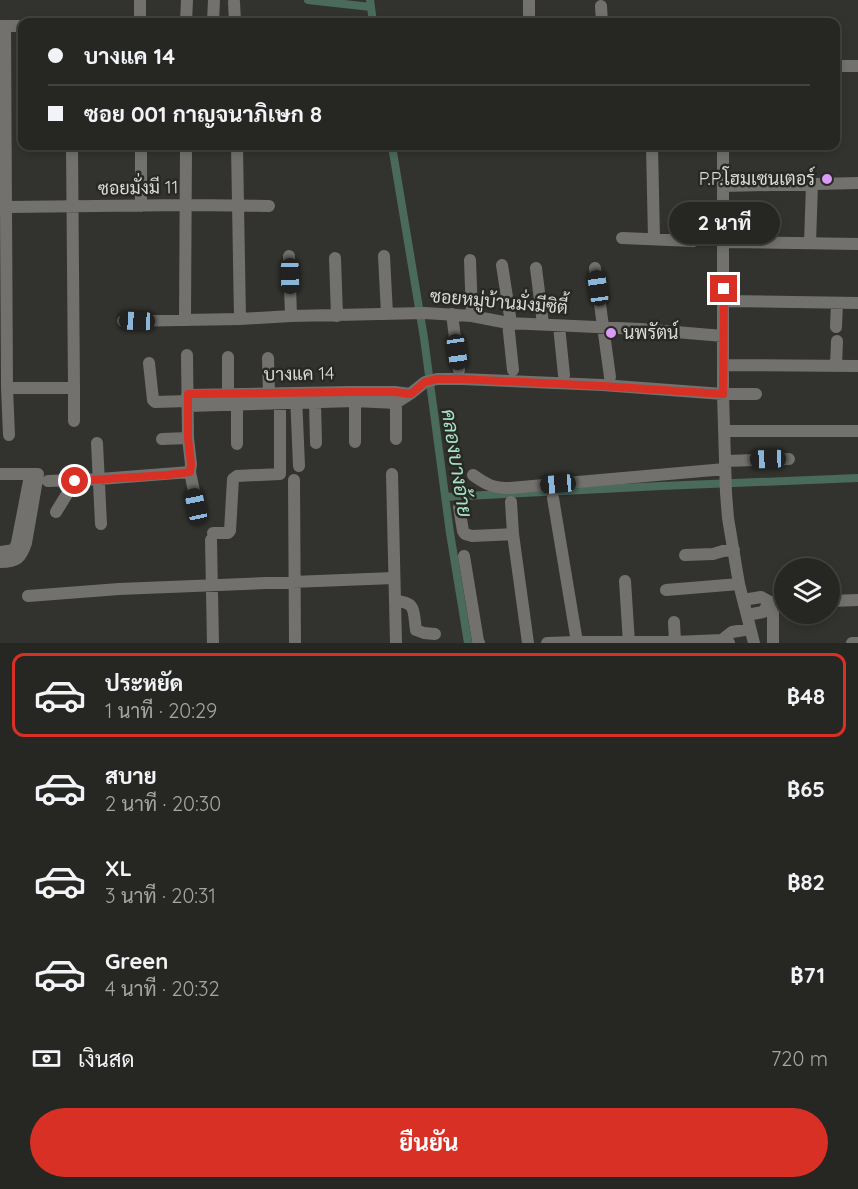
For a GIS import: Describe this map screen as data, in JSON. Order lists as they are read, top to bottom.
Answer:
{
  "streets": {
    "street": ["ซอยมั่งมี 11", "ซอยหมู่บ้านมั่งมีซิตี้", "บางแค 14"]
  },
  "water": ["คลองบางอ้าย"],
  "places": ["P.P.โฮมเซนเตอร์", "นพรัตน์"],
  "page": {
    "banner": ["บางแค 14", "ซอย 001 กาญจนาภิเษก 8"],
    "bubble": "2 นาที",
    "list": [
      {
        "name": "ประหยัด",
        "note": "1 นาที · 20:29",
        "value": "฿48"
      },
      {
        "name": "สบาย",
        "note": "2 นาที · 20:30",
        "value": "฿65"
      },
      {
        "name": "XL",
        "note": "3 นาที · 20:31",
        "value": "฿82"
      },
      {
        "name": "Green",
        "note": "4 นาที · 20:32",
        "value": "฿71"
      }
    ],
    "pay": ["เงินสด", "720 m"],
    "buttons": "ยืนยัน"
  }
}
